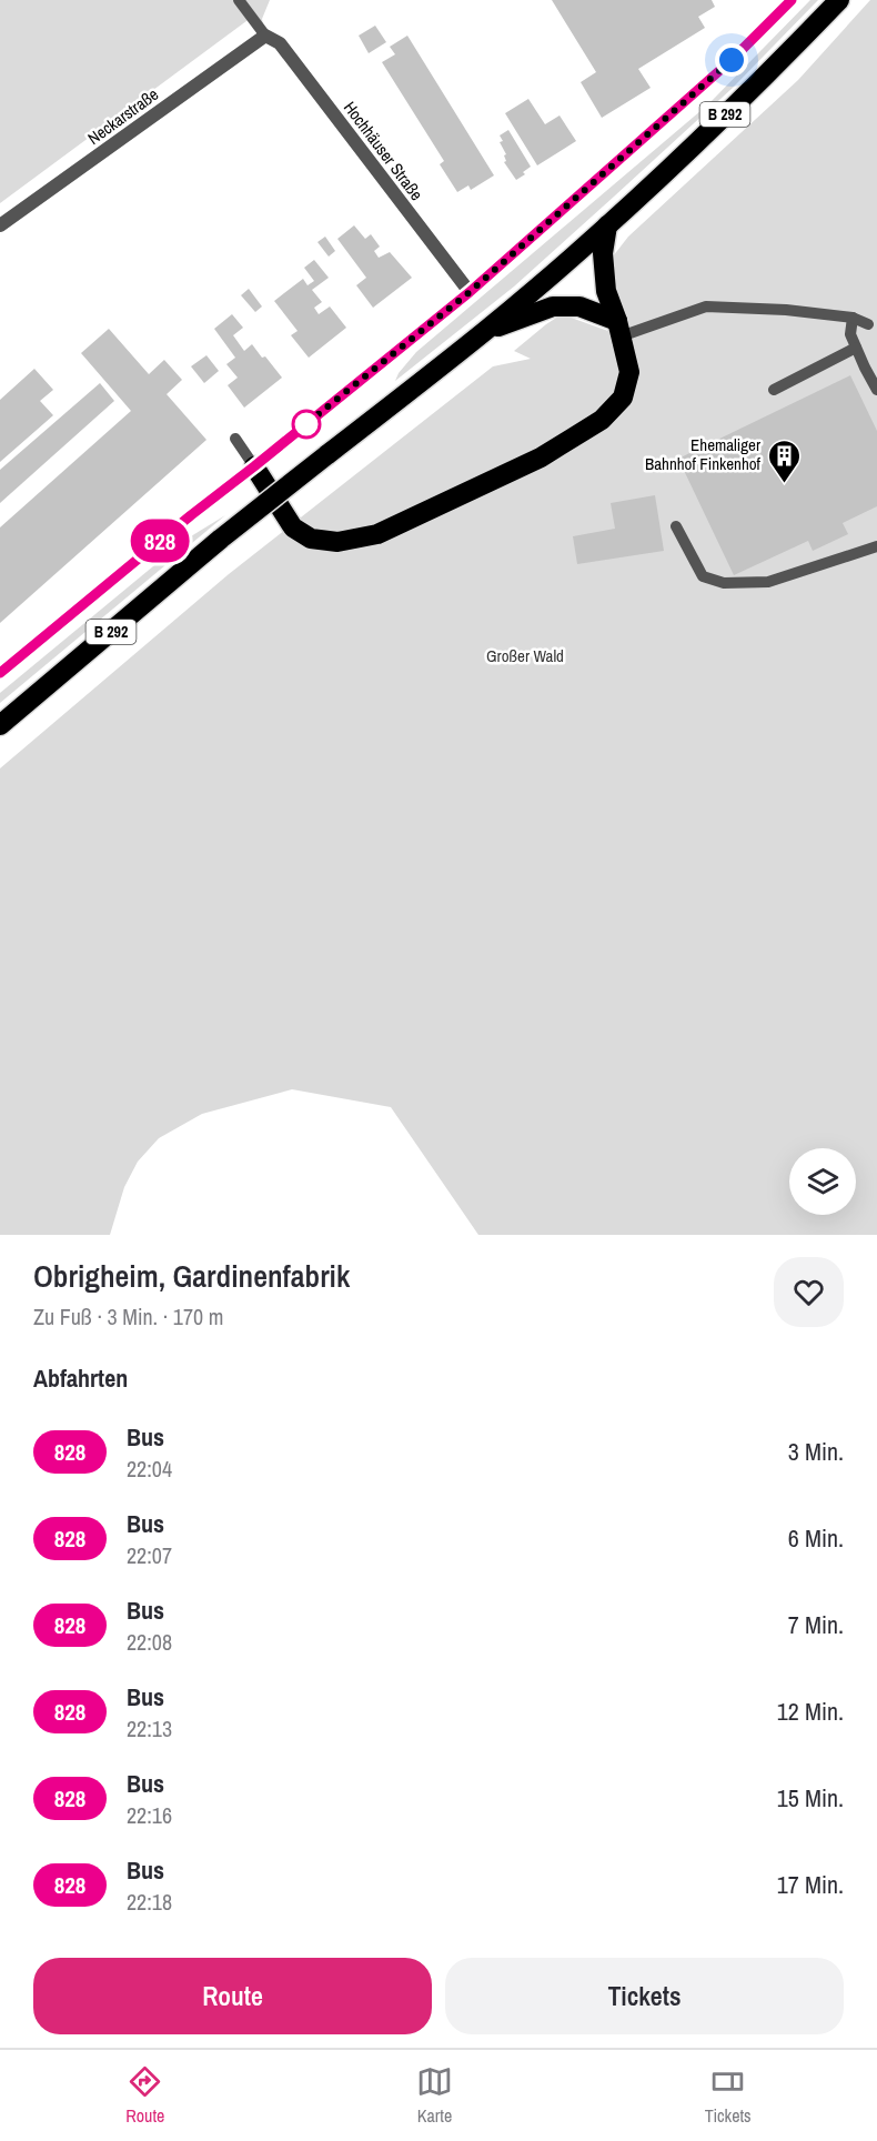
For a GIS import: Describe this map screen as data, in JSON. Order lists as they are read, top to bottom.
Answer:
{
  "streets": {
    "highway": ["B 292"],
    "street": ["Neckarstraße", "Hochhäuser Straße"]
  },
  "crossings": [
    ["Neckarstraße", "Hochhäuser Straße"]
  ],
  "parks": ["Großer Wald"],
  "places": {
    "building": ["Ehemaliger Bahnhof Finkenhof"]
  },
  "lines": ["bus line 828"],
  "page": {
    "on_map": "828",
    "heading": [
      ["Obrigheim, Gardinenfabrik", "Zu Fuß · 3 Min. · 170 m"],
      "Abfahrten"
    ],
    "list": [
      {
        "mark": "828",
        "name": "Bus",
        "note": "22:04",
        "value": "3 Min."
      },
      {
        "mark": "828",
        "name": "Bus",
        "note": "22:07",
        "value": "6 Min."
      },
      {
        "mark": "828",
        "name": "Bus",
        "note": "22:08",
        "value": "7 Min."
      },
      {
        "mark": "828",
        "name": "Bus",
        "note": "22:13",
        "value": "12 Min."
      },
      {
        "mark": "828",
        "name": "Bus",
        "note": "22:16",
        "value": "15 Min."
      },
      {
        "mark": "828",
        "name": "Bus",
        "note": "22:18",
        "value": "17 Min."
      }
    ],
    "buttons": ["Route", "Tickets"],
    "tabs": ["Route", "Karte", "Tickets"]
  }
}
